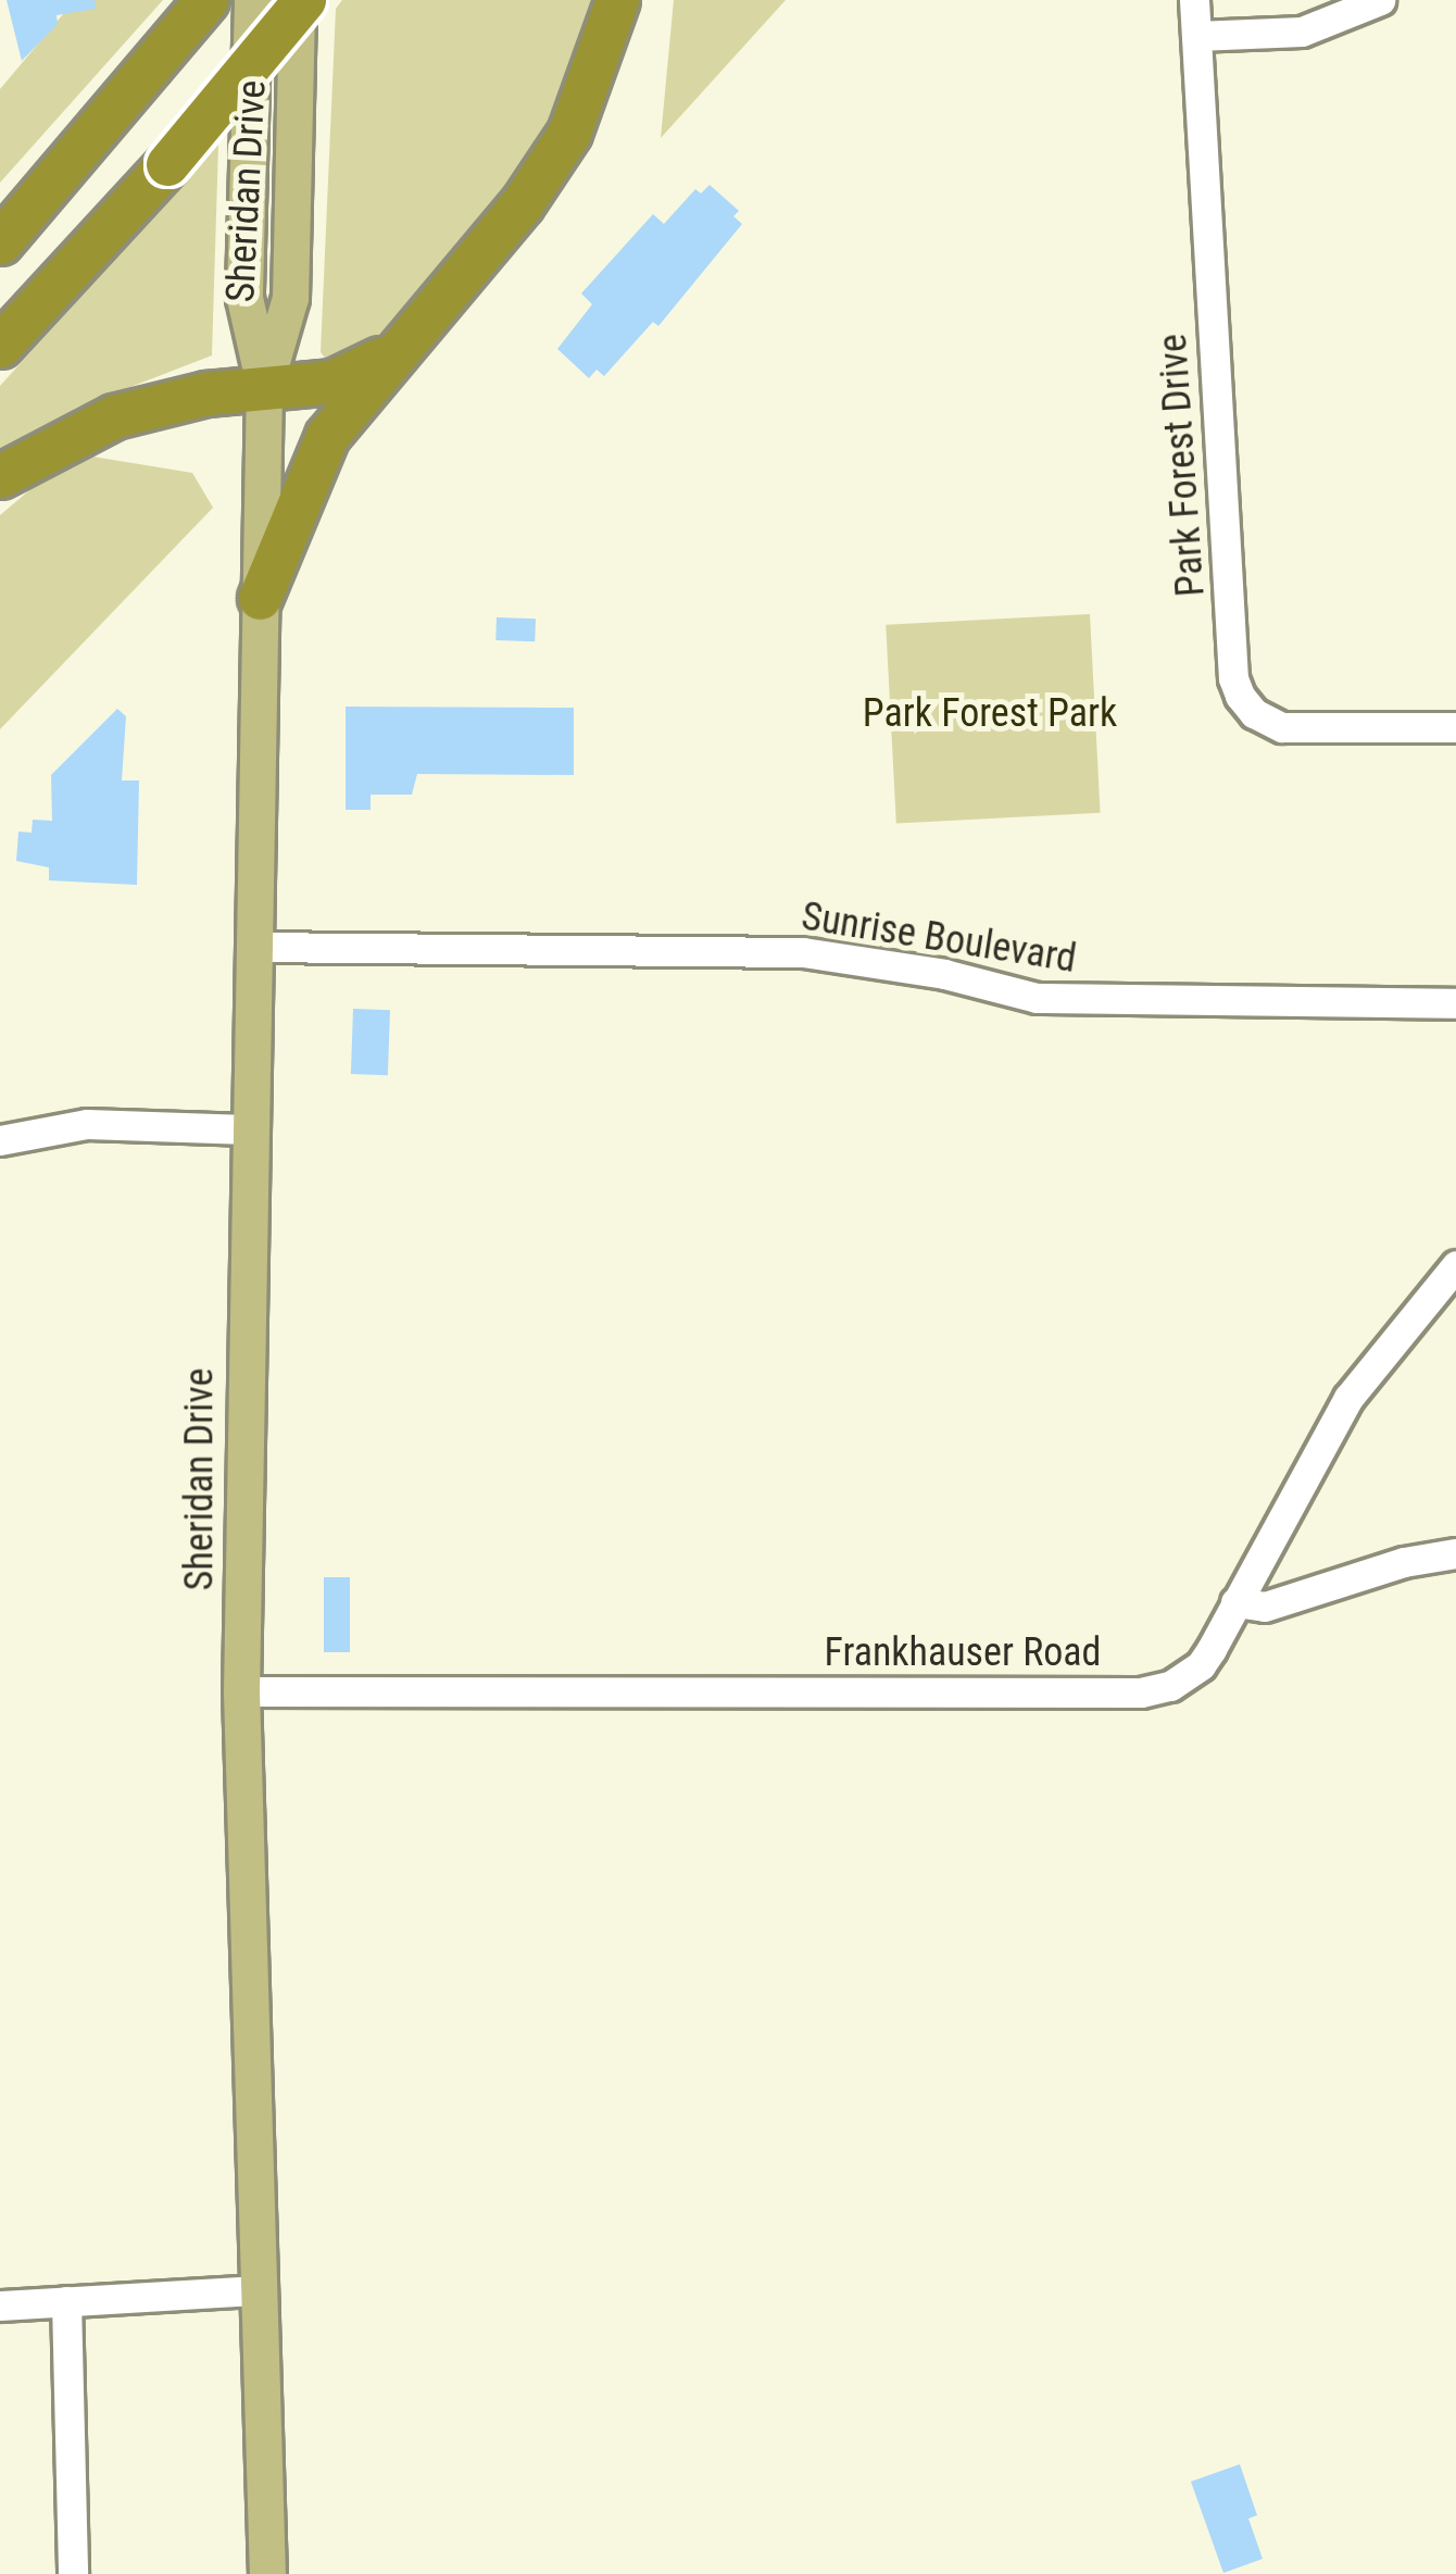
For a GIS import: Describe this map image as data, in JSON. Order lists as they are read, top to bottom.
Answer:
{
  "streets": {
    "main road": ["Sheridan Drive"],
    "street": ["Park Forest Drive", "Sunrise Boulevard", "Frankhauser Road"]
  },
  "crossings": [
    ["Sheridan Drive", "Sunrise Boulevard"],
    ["Sheridan Drive", "Frankhauser Road"]
  ],
  "parks": ["Park Forest Park"]
}
